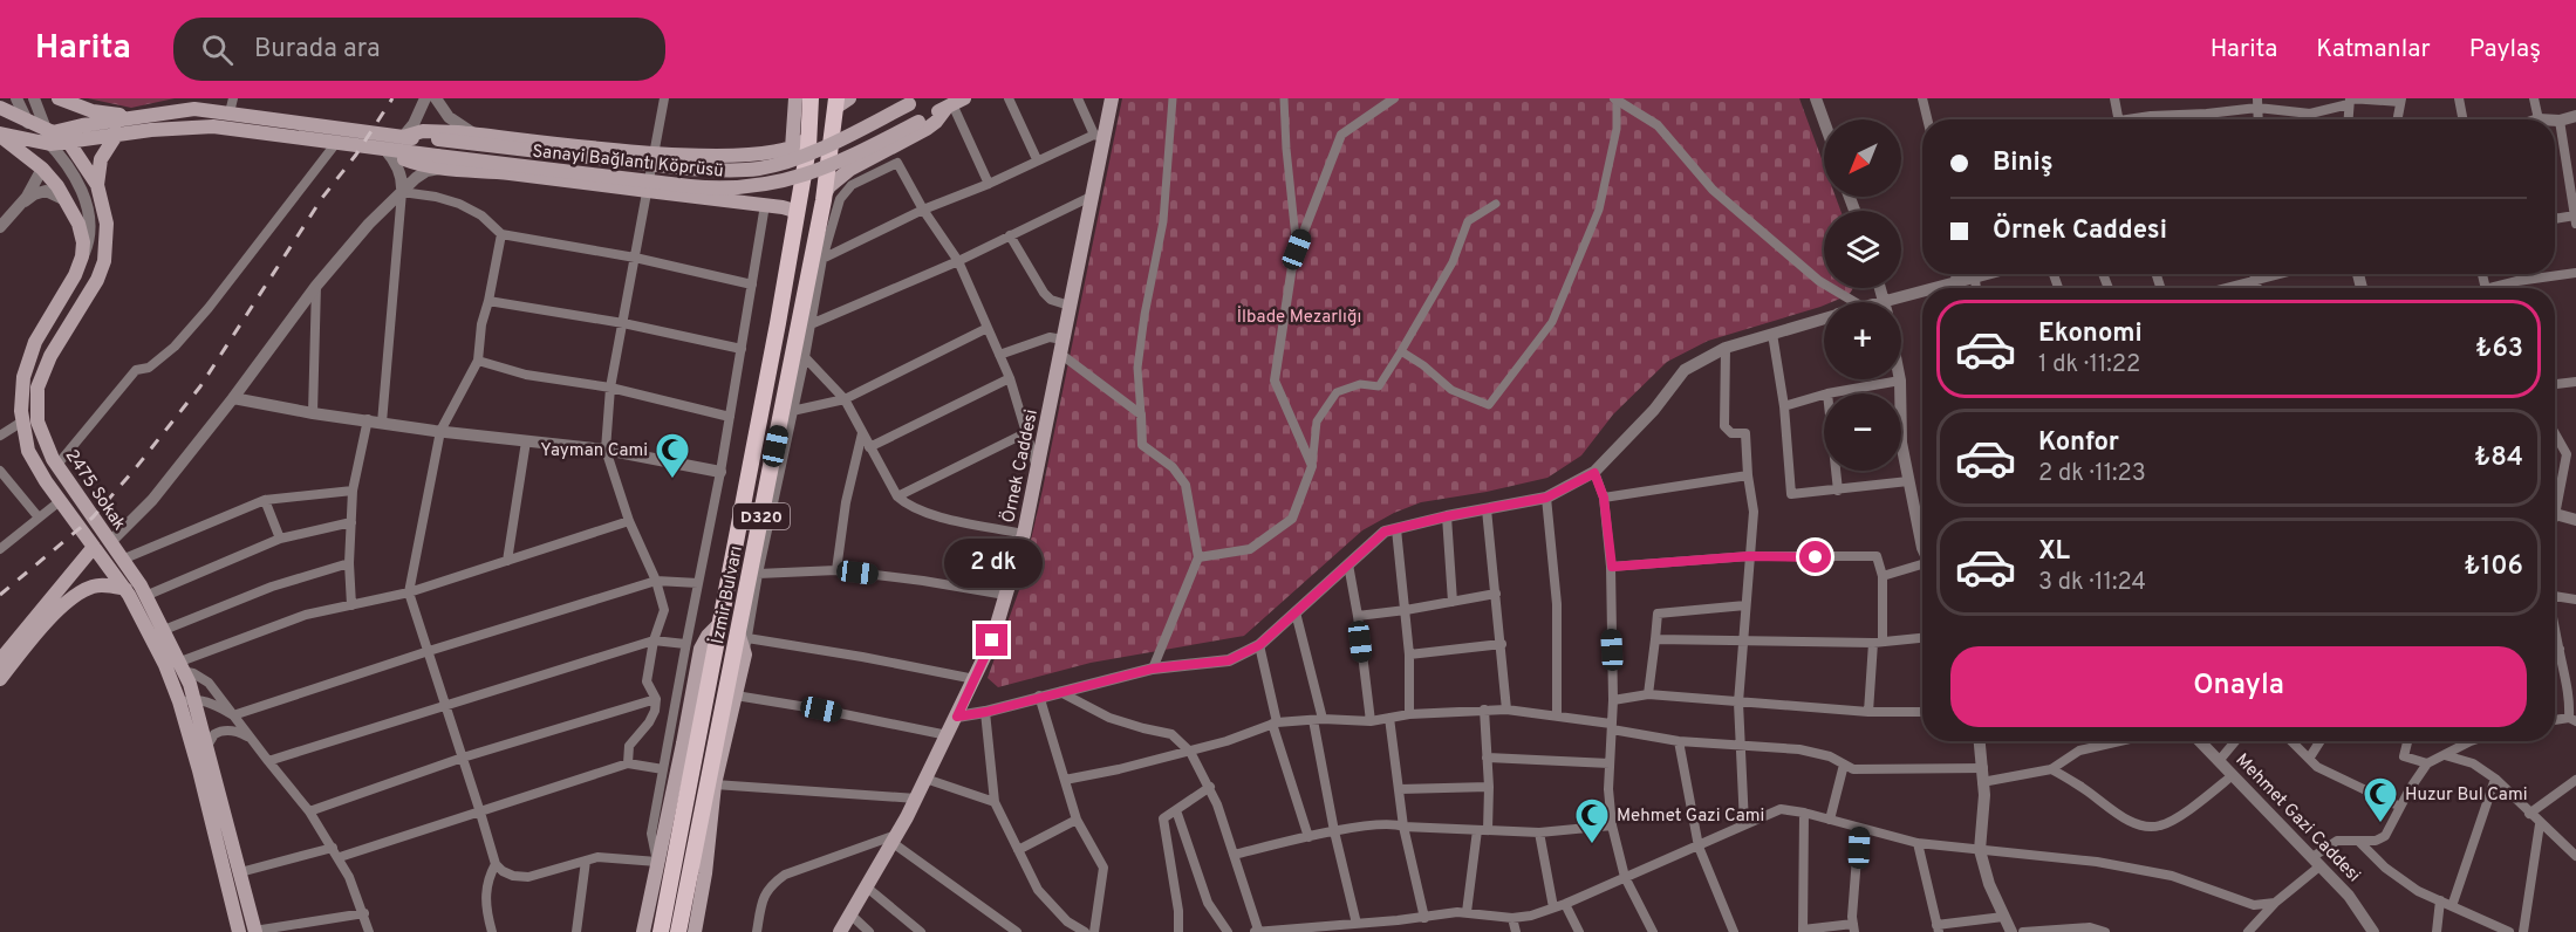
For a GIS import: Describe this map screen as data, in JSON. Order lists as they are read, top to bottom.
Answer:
{
  "streets": {
    "main road": [
      "Sanayi Bağlantı Köprüsü",
      "Örnek Caddesi",
      "2475 Sokak",
      "D320",
      "İzmir Bulvarı"
    ],
    "street": ["Mehmet Gazi Caddesi"]
  },
  "parks": ["İlbade Mezarlığı"],
  "places": {
    "mosque": ["Yayman Cami", "Huzur Bul Cami", "Mehmet Gazi Cami"]
  },
  "north": "bottom left",
  "page": {
    "header": "Harita",
    "search": "Burada ara",
    "nav": ["Harita", "Katmanlar", "Paylaş"],
    "map_buttons": ["+", "−"],
    "banner": ["Biniş", "Örnek Caddesi"],
    "list": [
      {
        "name": "Ekonomi",
        "note": "1 dk · 11:22",
        "value": "₺63"
      },
      {
        "name": "Konfor",
        "note": "2 dk · 11:23",
        "value": "₺84"
      },
      {
        "name": "XL",
        "note": "3 dk · 11:24",
        "value": "₺106"
      }
    ],
    "bubble": "2 dk",
    "buttons": "Onayla"
  }
}
